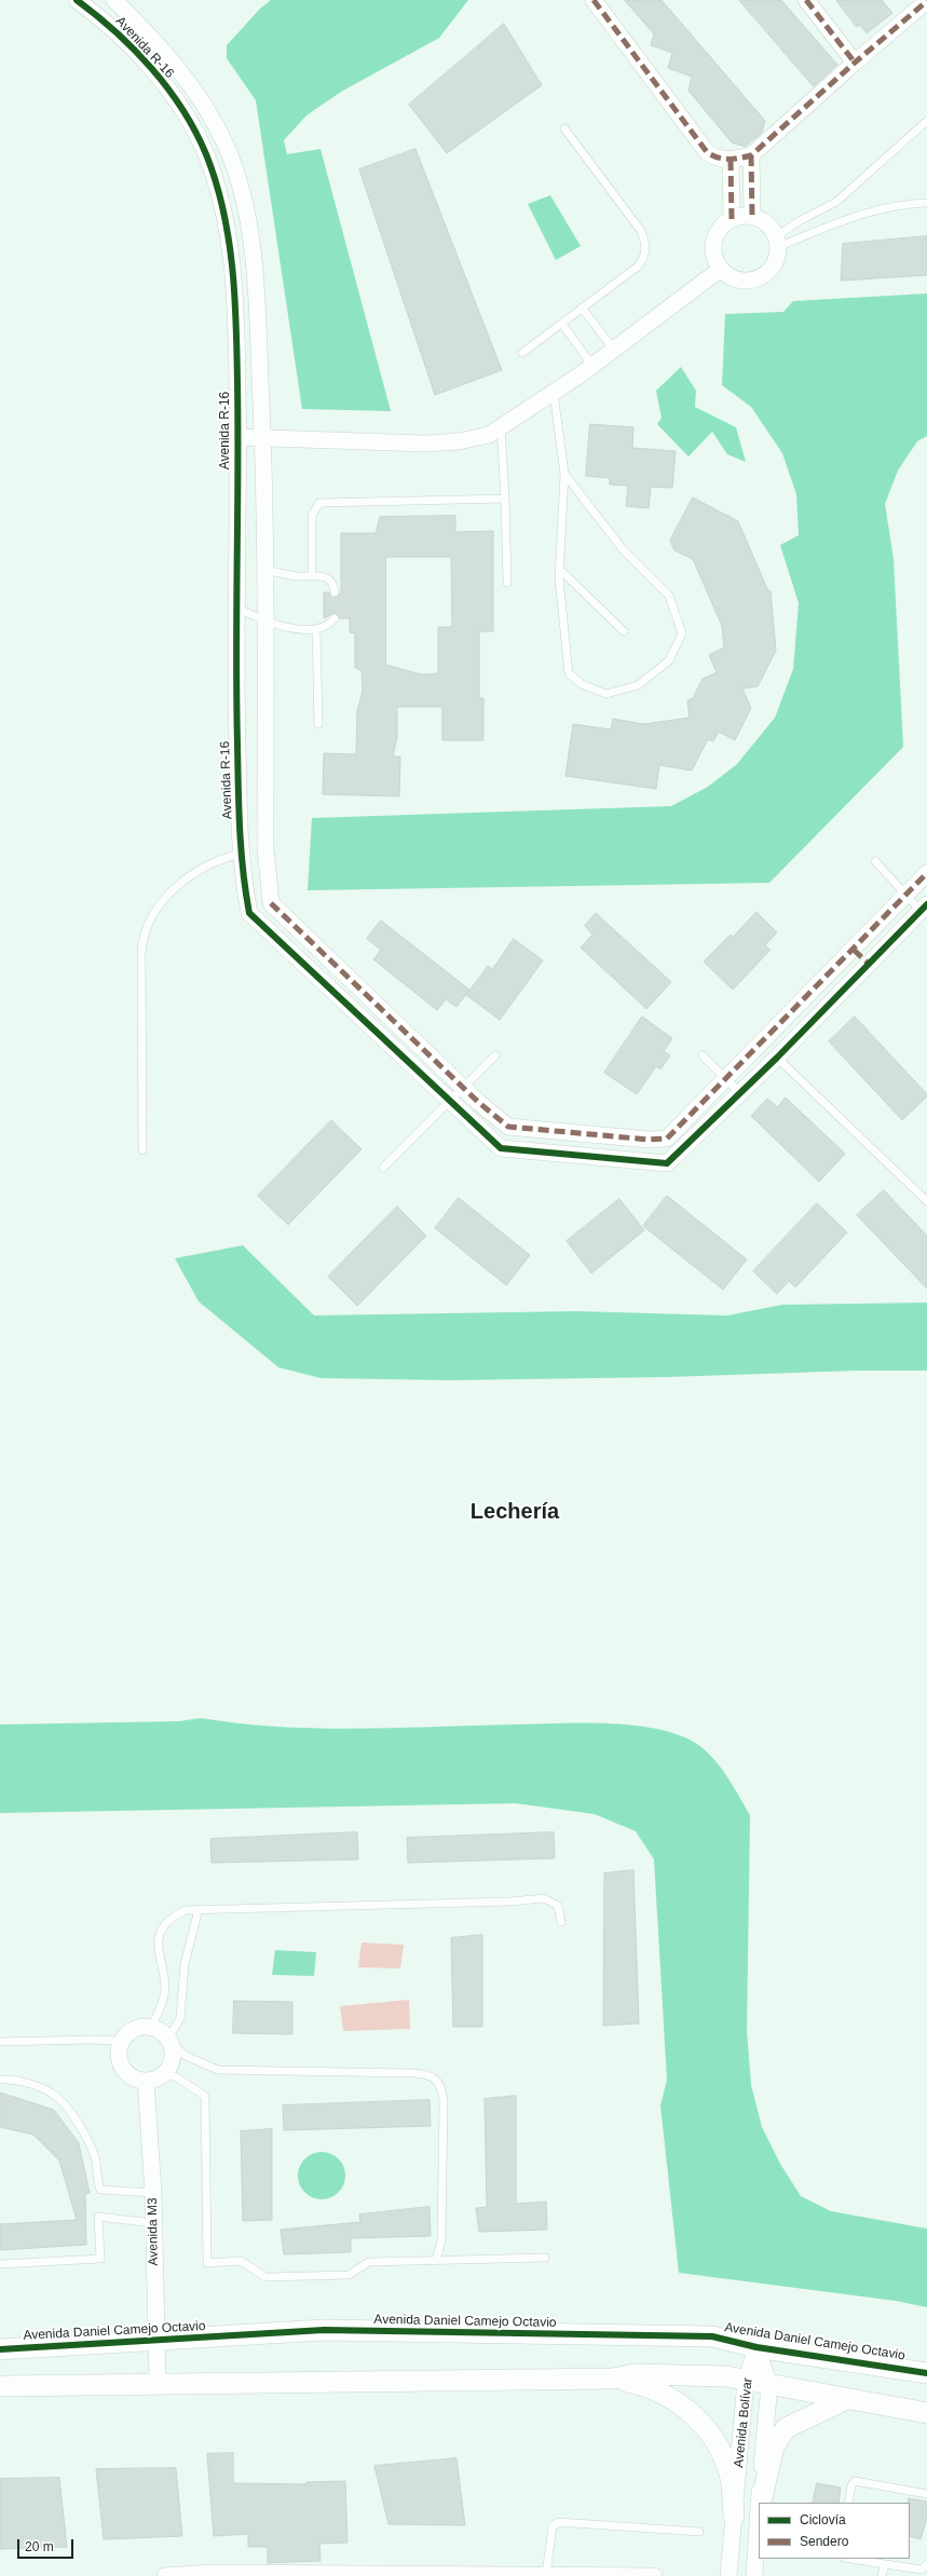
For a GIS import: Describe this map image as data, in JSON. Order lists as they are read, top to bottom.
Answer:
{
  "streets": {
    "street": [
      "Avenida R-16",
      "Avenida M3",
      "Avenida Daniel Camejo Octavio",
      "Avenida Bolívar"
    ]
  },
  "crossings": [
    ["Avenida M3", "Avenida Daniel Camejo Octavio"],
    ["Avenida Daniel Camejo Octavio", "Avenida Bolívar"]
  ],
  "districts": ["Lechería"],
  "legend": ["Ciclovía", "Sendero"],
  "scale_bar": "20 m"
}
